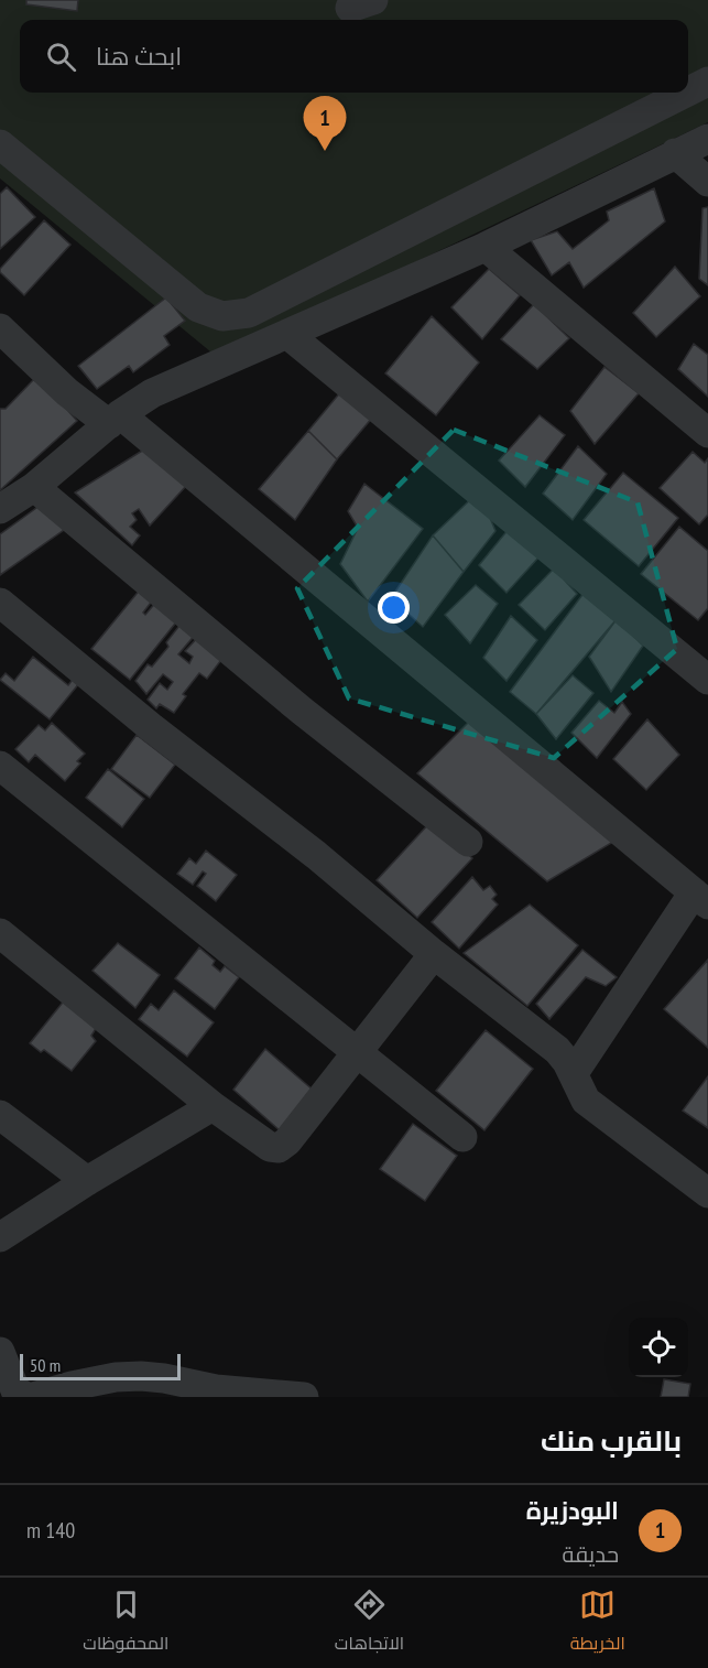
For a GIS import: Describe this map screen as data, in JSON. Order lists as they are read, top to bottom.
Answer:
{
  "scale_bar": "50 m",
  "page": {
    "search": "ابحث هنا",
    "pins": "1",
    "scale": "50 m",
    "heading": "بالقرب منك",
    "list": [
      {
        "mark": "1",
        "name": "البودزيرة",
        "note": "حديقة",
        "value": "140 m"
      }
    ],
    "nav": ["الخريطة", "الاتجاهات", "المحفوظات"]
  }
}
